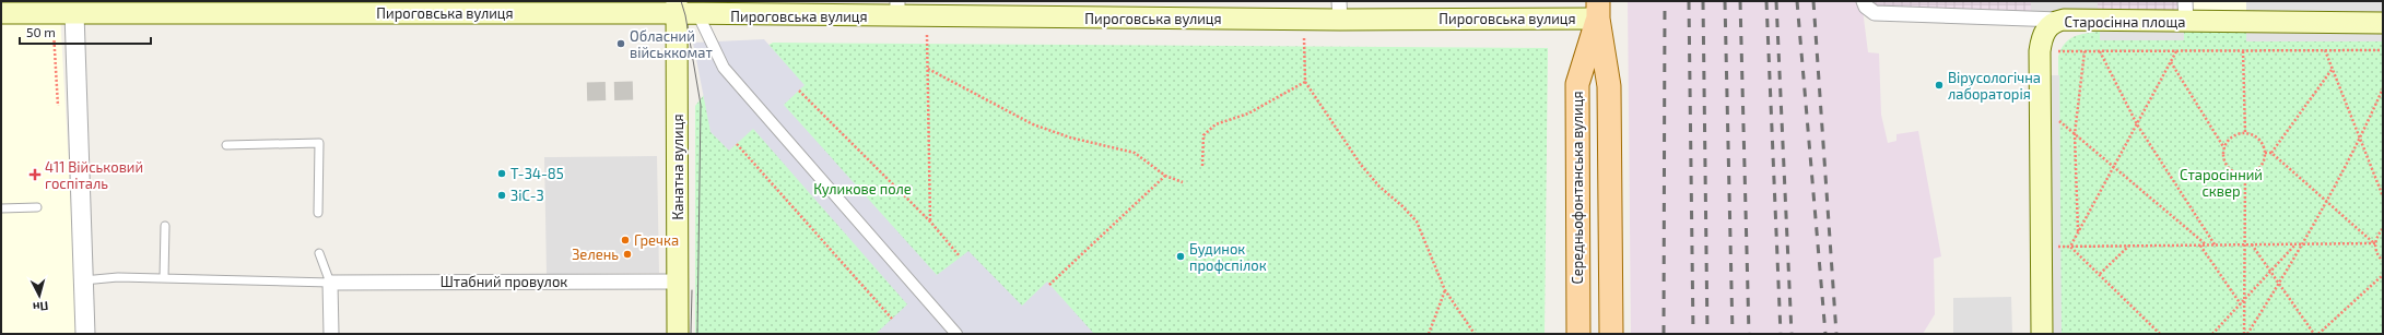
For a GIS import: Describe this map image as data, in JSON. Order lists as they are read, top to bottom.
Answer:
{
  "streets": {
    "main road": [
      "Пироговська вулиця",
      "Старосінна площа",
      "Канатна вулиця",
      "Середньофонтанська вулиця"
    ],
    "street": ["Штабний провулок"]
  },
  "crossings": [
    ["Пироговська вулиця", "Канатна вулиця"],
    ["Пироговська вулиця", "Середньофонтанська вулиця"],
    ["Канатна вулиця", "Штабний провулок"]
  ],
  "parks": ["Старосінний сквер", "Куликове поле"],
  "places": {
    "other": [
      "Обласний військкомат",
      "Вірусологічна лабораторія",
      "Т-34-85",
      "ЗіС-3",
      "Гречка",
      "Зелень",
      "Будинок профспілок"
    ],
    "health": ["411 Військовий госпіталь"]
  },
  "scale_bar": "50 m",
  "north": "bottom"
}
